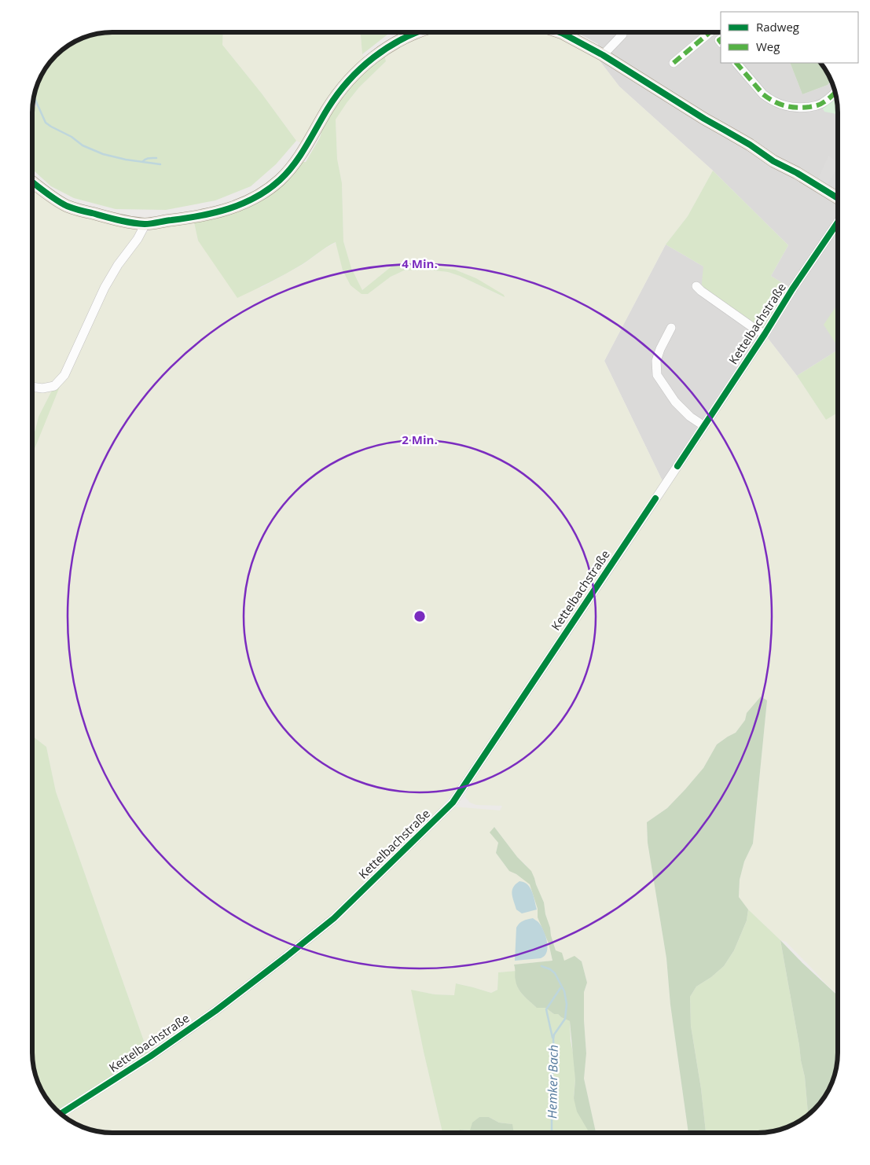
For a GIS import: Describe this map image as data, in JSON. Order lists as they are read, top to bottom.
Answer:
{
  "streets": {
    "street": ["Kettelbachstraße"]
  },
  "water": ["Hemker Bach"],
  "legend": ["Radweg", "Weg"],
  "rings": ["4 Min.", "2 Min."]
}
